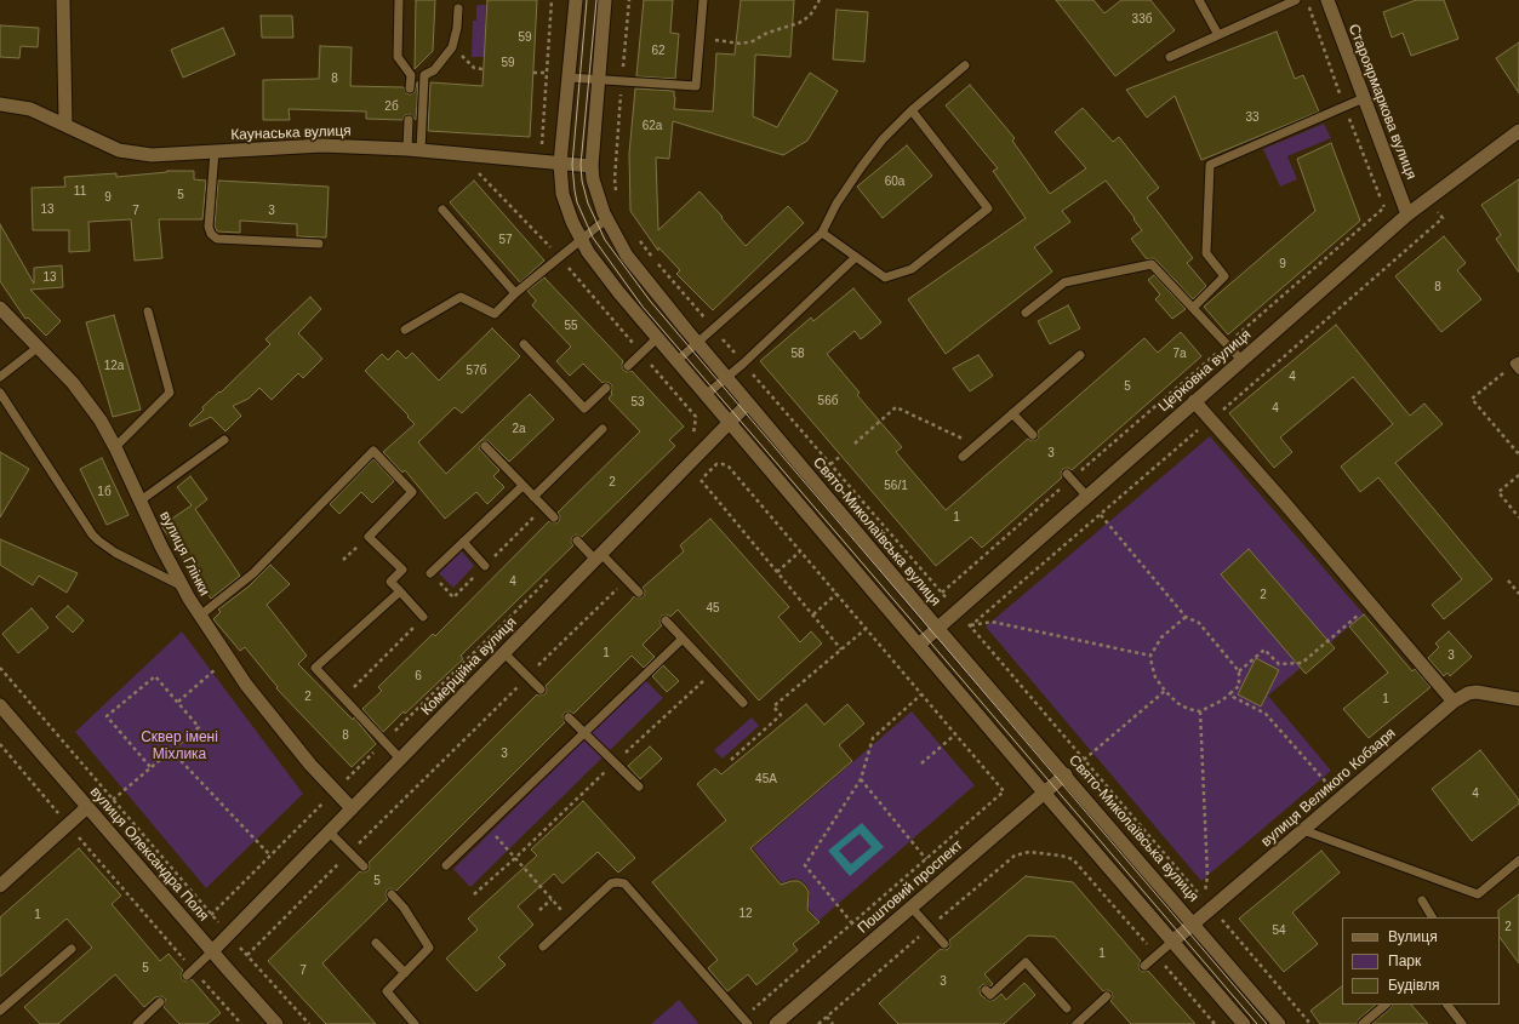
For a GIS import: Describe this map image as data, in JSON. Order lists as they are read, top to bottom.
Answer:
{
  "streets": {
    "street": [
      "Староярмаркова вулиця",
      "Каунаська вулиця",
      "Церковна вулиця",
      "Свято-Миколаївська вулиця",
      "вулиця Глінки",
      "Комерційна вулиця",
      "вулиця Великого Кобзаря",
      "вулиця Олександра Поля",
      "Поштовий проспект"
    ]
  },
  "crossings": [
    ["Староярмаркова вулиця", "Церковна вулиця"],
    ["Каунаська вулиця", "Свято-Миколаївська вулиця"],
    ["Церковна вулиця", "Свято-Миколаївська вулиця"],
    ["Свято-Миколаївська вулиця", "Комерційна вулиця"],
    ["Свято-Миколаївська вулиця", "вулиця Великого Кобзаря"],
    ["Свято-Миколаївська вулиця", "Поштовий проспект"],
    ["вулиця Глінки", "Комерційна вулиця"],
    ["Комерційна вулиця", "вулиця Олександра Поля"]
  ],
  "parks": ["Сквер імені Міхлика"],
  "house_numbers": [
    "33б",
    "59",
    "62",
    "59",
    "8",
    "2б",
    "33",
    "62а",
    "60а",
    "11",
    "5",
    "9",
    "13",
    "7",
    "3",
    "57",
    "9",
    "13",
    "8",
    "55",
    "58",
    "7а",
    "12а",
    "57б",
    "4",
    "5",
    "56б",
    "53",
    "4",
    "2а",
    "3",
    "2",
    "56/1",
    "1б",
    "1",
    "4",
    "2",
    "45",
    "1",
    "3",
    "6",
    "2",
    "1",
    "8",
    "3",
    "45А",
    "4",
    "5",
    "12",
    "1",
    "2",
    "54",
    "1",
    "5",
    "7",
    "3"
  ],
  "legend": ["Вулиця", "Парк", "Будівля"]
}
